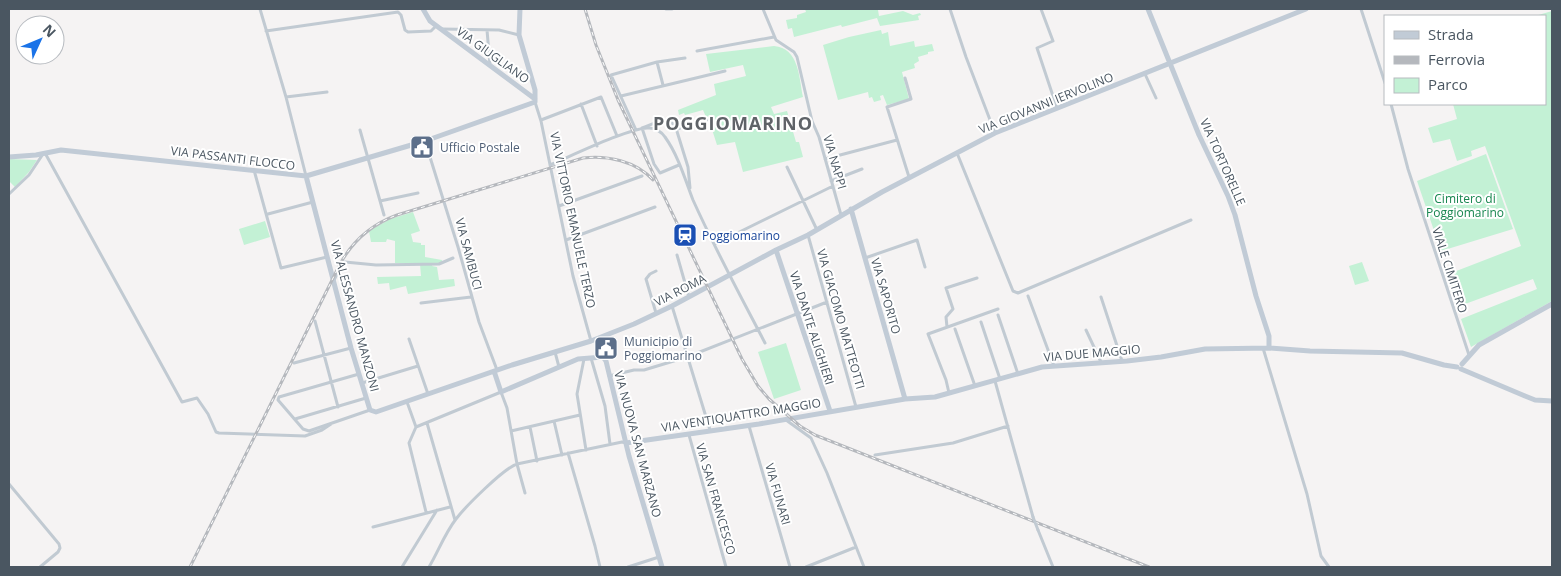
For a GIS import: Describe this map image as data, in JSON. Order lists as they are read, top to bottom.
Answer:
{
  "streets": {
    "main road": [
      "VIA GIUGLIANO",
      "VIA GIOVANNI IERVOLINO",
      "VIA PASSANTI FLOCCO",
      "VIA TORTORELLE",
      "VIA ROMA",
      "VIA SAPORITO",
      "VIA ALESSANDRO MANZONI",
      "VIA DANTE ALIGHIERI",
      "VIA DUE MAGGIO",
      "VIA VENTIQUATTRO MAGGIO",
      "VIA NUOVA SAN MARZANO"
    ],
    "street": [
      "VIA NAPPI",
      "VIA VITTORIO EMANUELE TERZO",
      "VIA SAMBUCI",
      "VIALE CIMITERO",
      "VIA GIACOMO MATTEOTTI",
      "VIA FUNARI",
      "VIA SAN FRANCESCO"
    ]
  },
  "crossings": [
    ["VIA GIUGLIANO", "VIA PASSANTI FLOCCO"],
    ["VIA GIUGLIANO", "VIA VITTORIO EMANUELE TERZO"],
    ["VIA GIOVANNI IERVOLINO", "VIA TORTORELLE"],
    ["VIA GIOVANNI IERVOLINO", "VIA SAPORITO"],
    ["VIA PASSANTI FLOCCO", "VIA VITTORIO EMANUELE TERZO"],
    ["VIA PASSANTI FLOCCO", "VIA SAMBUCI"],
    ["VIA PASSANTI FLOCCO", "VIA ALESSANDRO MANZONI"],
    ["VIA NAPPI", "VIA ROMA"],
    ["VIA TORTORELLE", "VIA DUE MAGGIO"],
    ["VIA VITTORIO EMANUELE TERZO", "VIA ROMA"],
    ["VIA VITTORIO EMANUELE TERZO", "VIA ALESSANDRO MANZONI"],
    ["VIA SAMBUCI", "VIA ALESSANDRO MANZONI"],
    ["VIA ROMA", "VIA ALESSANDRO MANZONI"],
    ["VIA ROMA", "VIA GIACOMO MATTEOTTI"],
    ["VIA ROMA", "VIA DANTE ALIGHIERI"],
    ["VIA SAPORITO", "VIA DUE MAGGIO"],
    ["VIA GIACOMO MATTEOTTI", "VIA DUE MAGGIO"],
    ["VIA DANTE ALIGHIERI", "VIA DUE MAGGIO"],
    ["VIA DANTE ALIGHIERI", "VIA VENTIQUATTRO MAGGIO"],
    ["VIA DUE MAGGIO", "VIA VENTIQUATTRO MAGGIO"],
    ["VIA VENTIQUATTRO MAGGIO", "VIA NUOVA SAN MARZANO"],
    ["VIA VENTIQUATTRO MAGGIO", "VIA FUNARI"],
    ["VIA VENTIQUATTRO MAGGIO", "VIA SAN FRANCESCO"]
  ],
  "districts": ["POGGIOMARINO"],
  "parks": ["Cimitero di Poggiomarino"],
  "places": {
    "public building": ["Ufficio Postale", "Municipio di Poggiomarino"],
    "station": ["Poggiomarino"]
  },
  "legend": ["Strada", "Ferrovia", "Parco"],
  "north": "top right"
}
